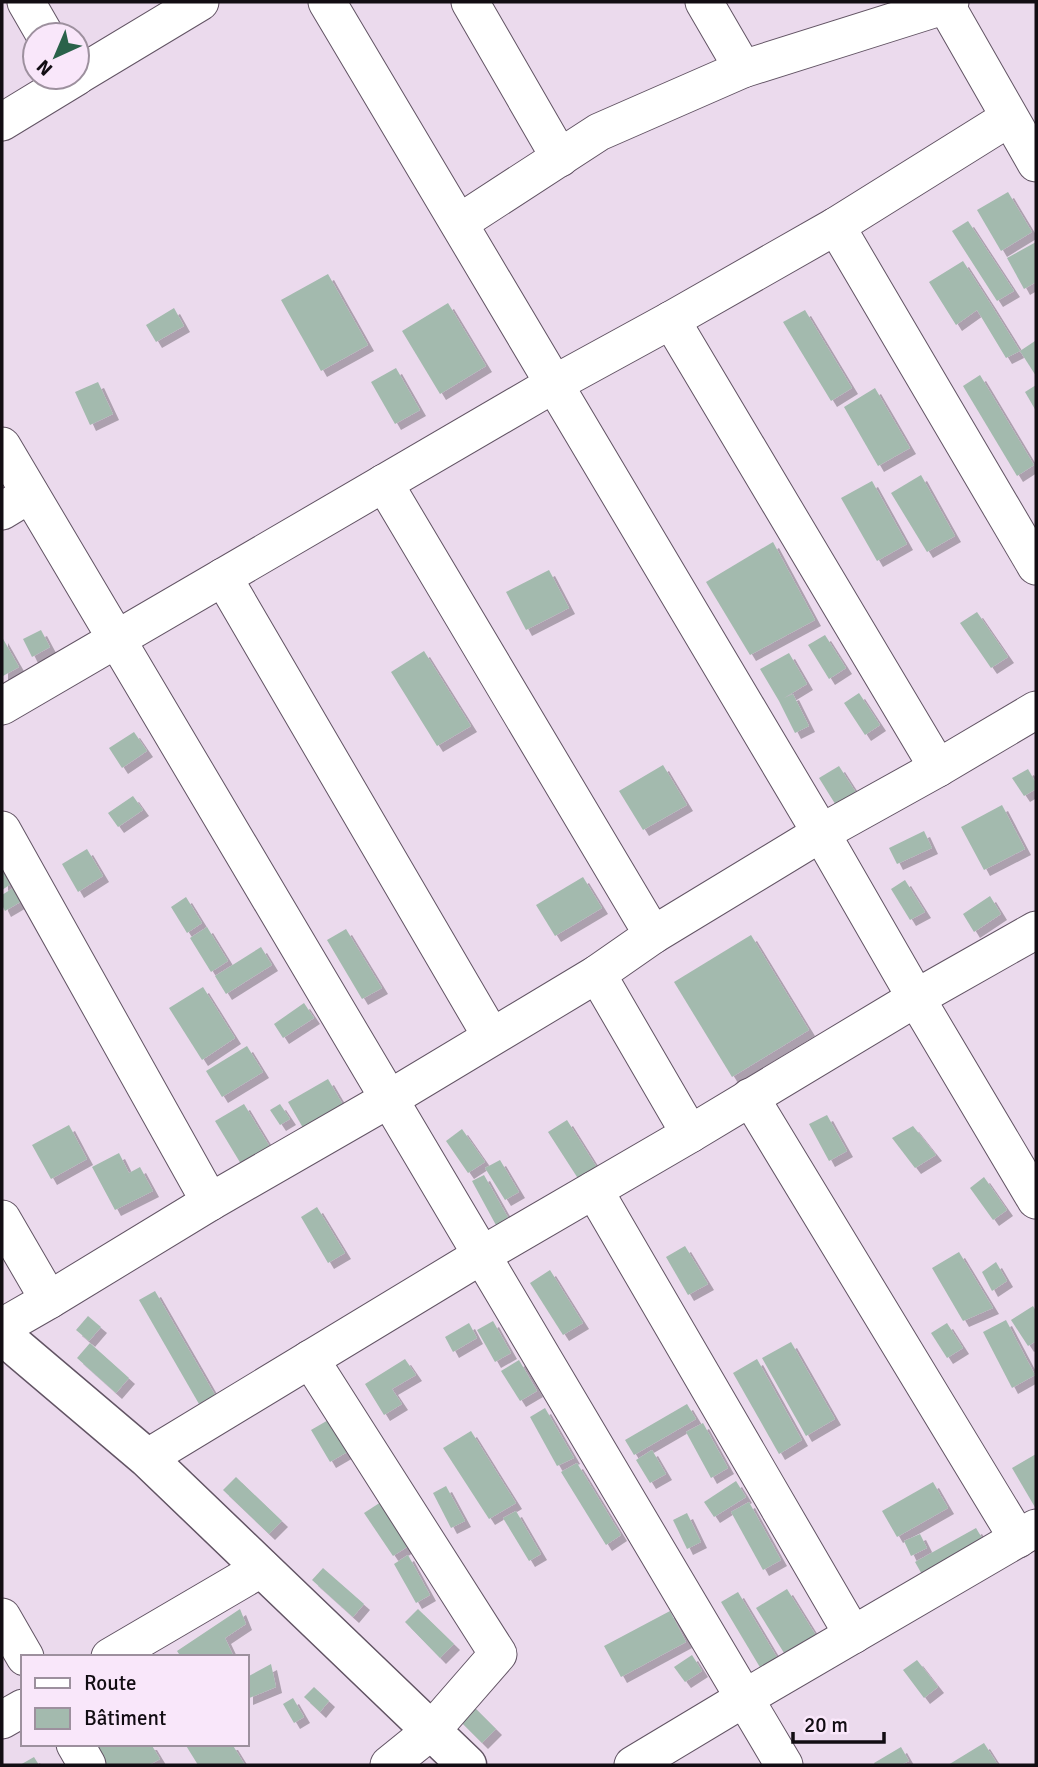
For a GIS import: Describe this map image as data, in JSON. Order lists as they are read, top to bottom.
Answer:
{
  "legend": ["Route", "Bâtiment"],
  "scale_bar": "20 m",
  "north": "bottom left"
}
